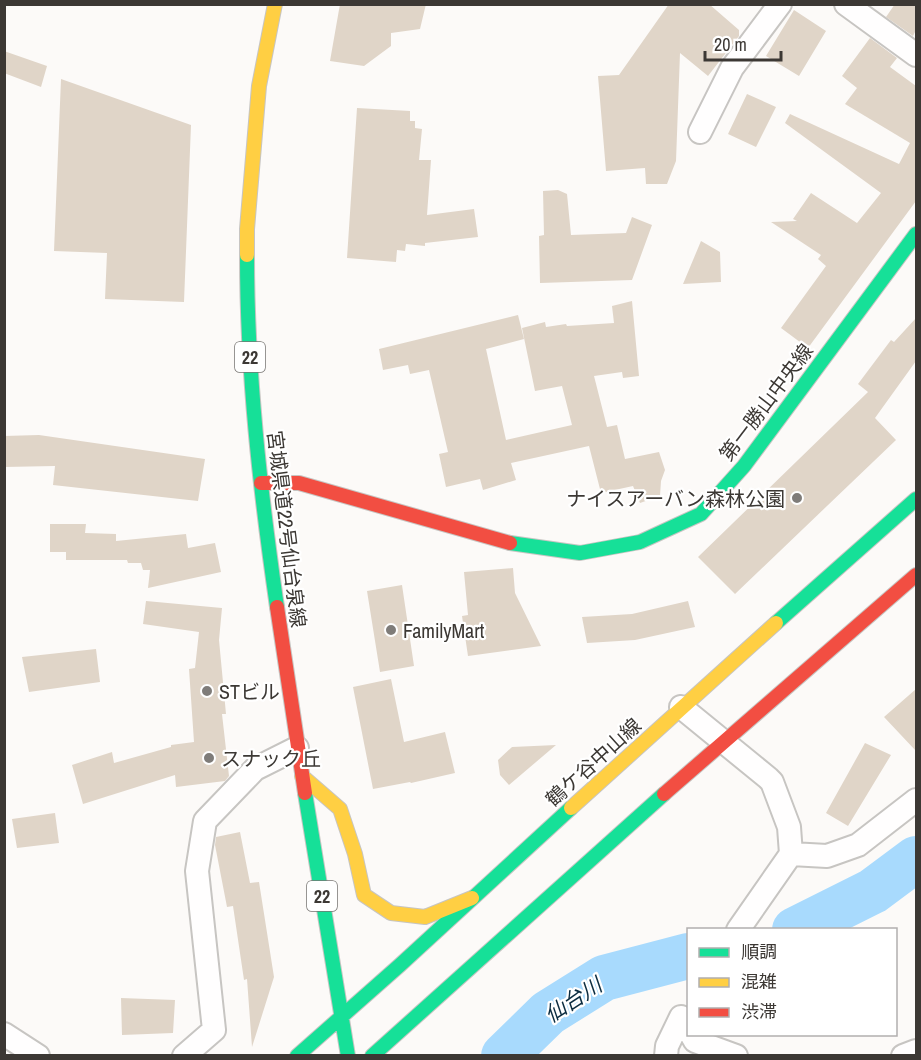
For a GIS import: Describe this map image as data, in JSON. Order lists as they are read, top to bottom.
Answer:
{
  "streets": {
    "street": [
      "22",
      "第一勝山中央線",
      "宮城県道22号仙台泉線",
      "鶴ケ谷中山線"
    ]
  },
  "crossings": [
    ["第一勝山中央線", "宮城県道22号仙台泉線"],
    ["宮城県道22号仙台泉線", "鶴ケ谷中山線"]
  ],
  "water": ["仙台川"],
  "places": [
    "ナイスアーバン森林公園",
    "FamilyMart",
    "STビル",
    "スナック丘"
  ],
  "legend": ["順調", "混雑", "渋滞"],
  "scale_bar": "20 m"
}
